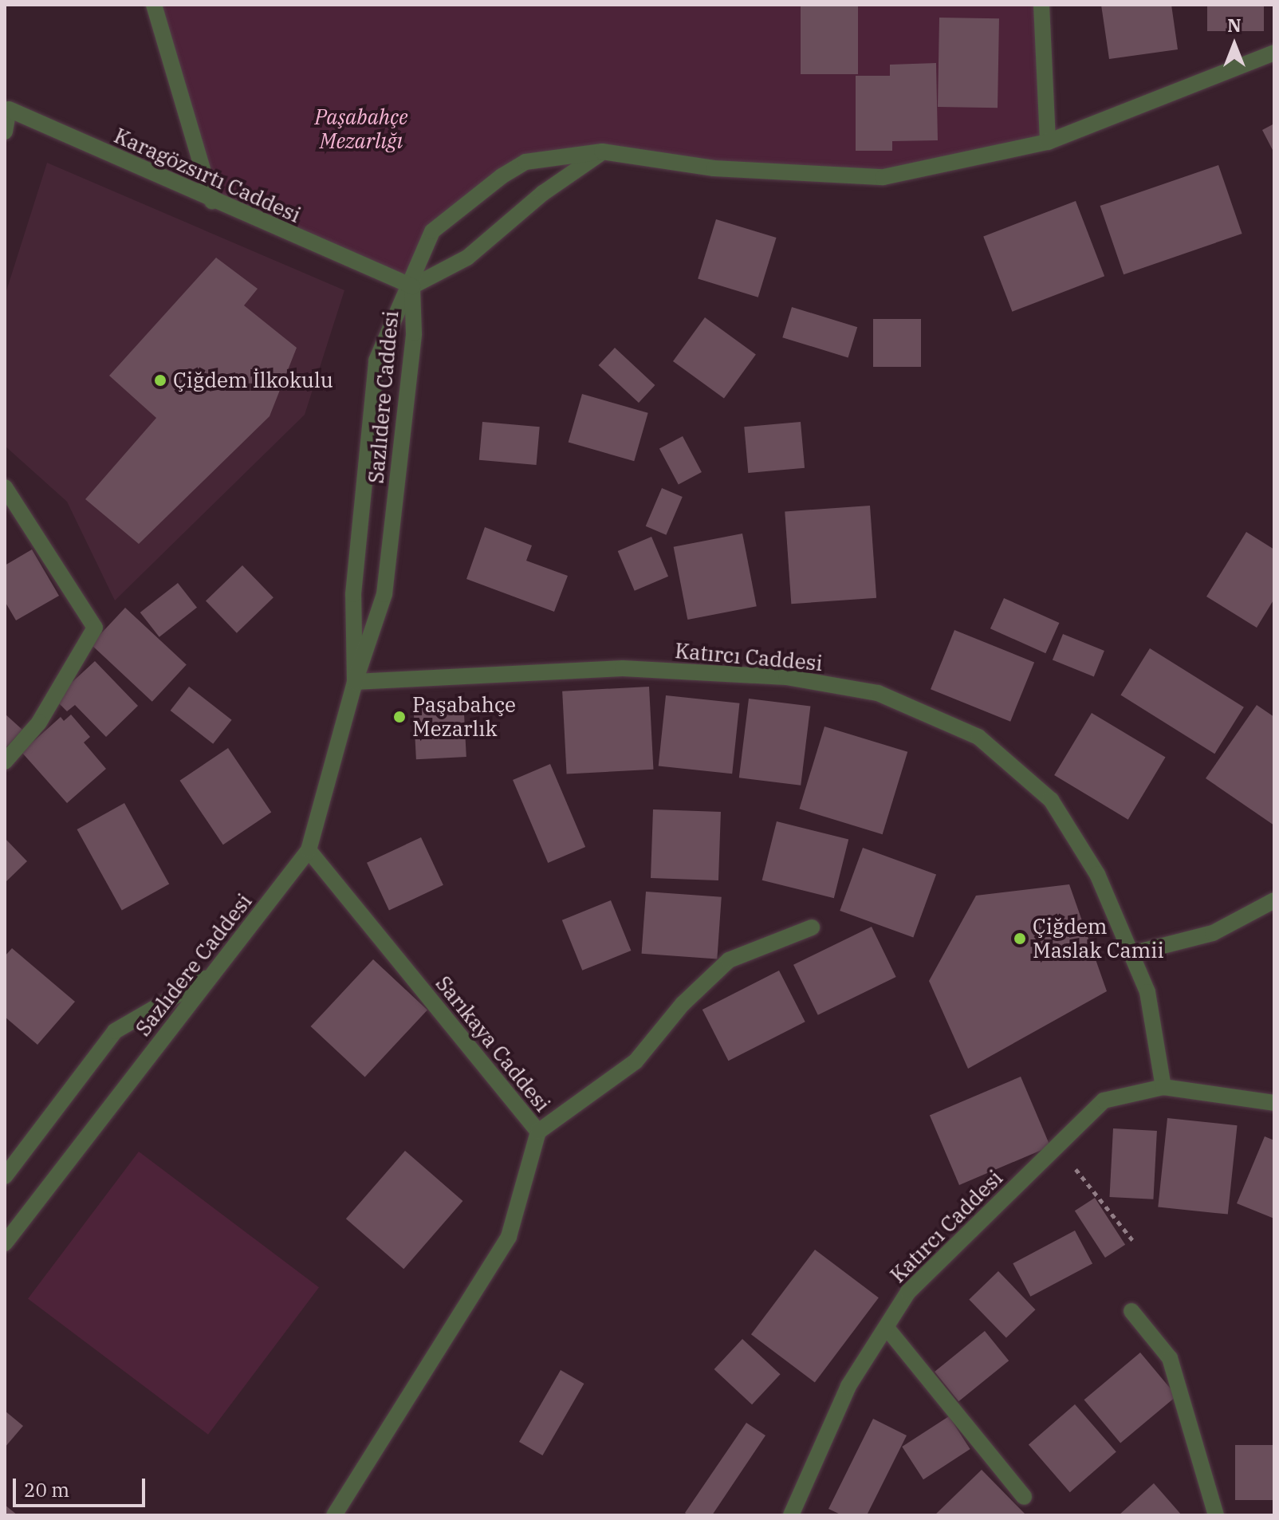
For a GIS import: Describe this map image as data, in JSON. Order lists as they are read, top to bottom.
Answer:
{
  "streets": {
    "street": [
      "Karagözsırtı Caddesi",
      "Sazlıdere Caddesi",
      "Katırcı Caddesi",
      "Sarıkaya Caddesi"
    ]
  },
  "crossings": [
    ["Karagözsırtı Caddesi", "Sazlıdere Caddesi"],
    ["Sazlıdere Caddesi", "Katırcı Caddesi"],
    ["Sazlıdere Caddesi", "Sarıkaya Caddesi"]
  ],
  "parks": ["Paşabahçe Mezarlığı"],
  "places": ["Çiğdem İlkokulu", "Paşabahçe Mezarlık", "Çiğdem Maslak Camii"],
  "scale_bar": "20 m",
  "north": "top"
}
